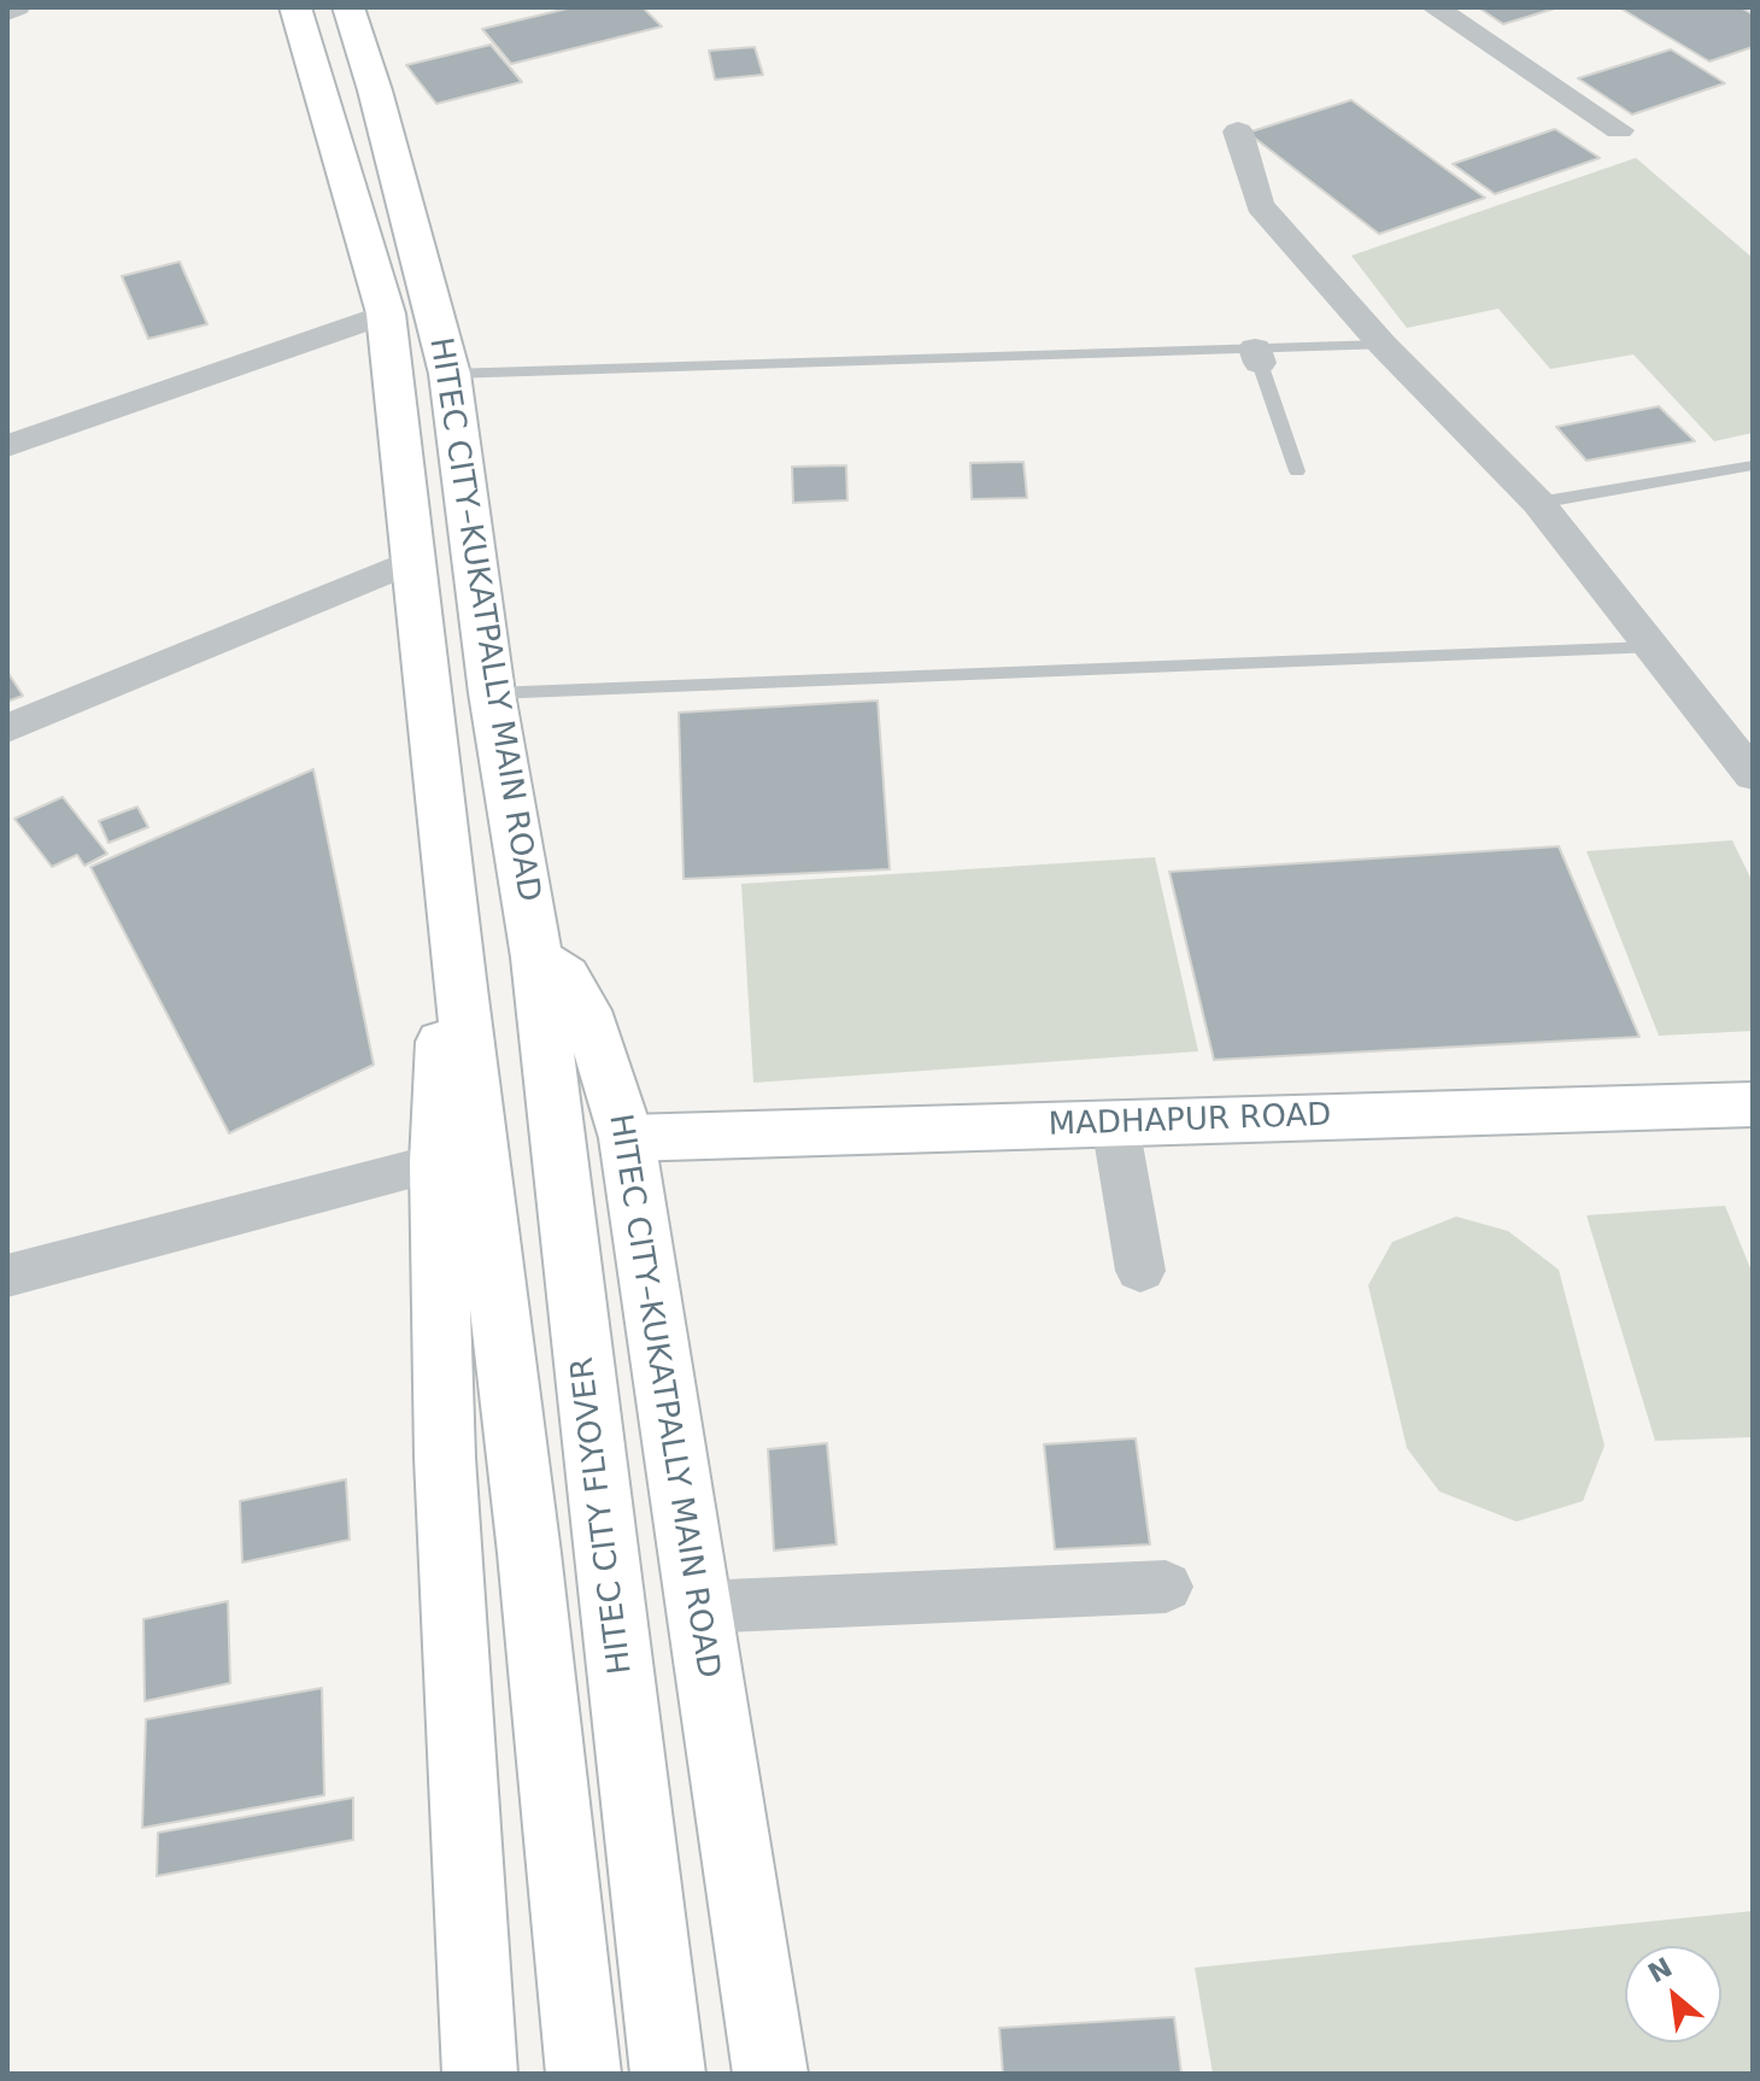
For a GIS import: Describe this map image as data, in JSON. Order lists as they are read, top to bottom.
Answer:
{
  "streets": {
    "main road": ["HITEC CITY–KUKATPALLY MAIN ROAD", "MADHAPUR ROAD", "HITEC CITY FLYOVER"]
  },
  "crossings": [
    ["HITEC CITY–KUKATPALLY MAIN ROAD", "MADHAPUR ROAD"],
    ["HITEC CITY–KUKATPALLY MAIN ROAD", "HITEC CITY FLYOVER"]
  ],
  "north": "top left"
}
